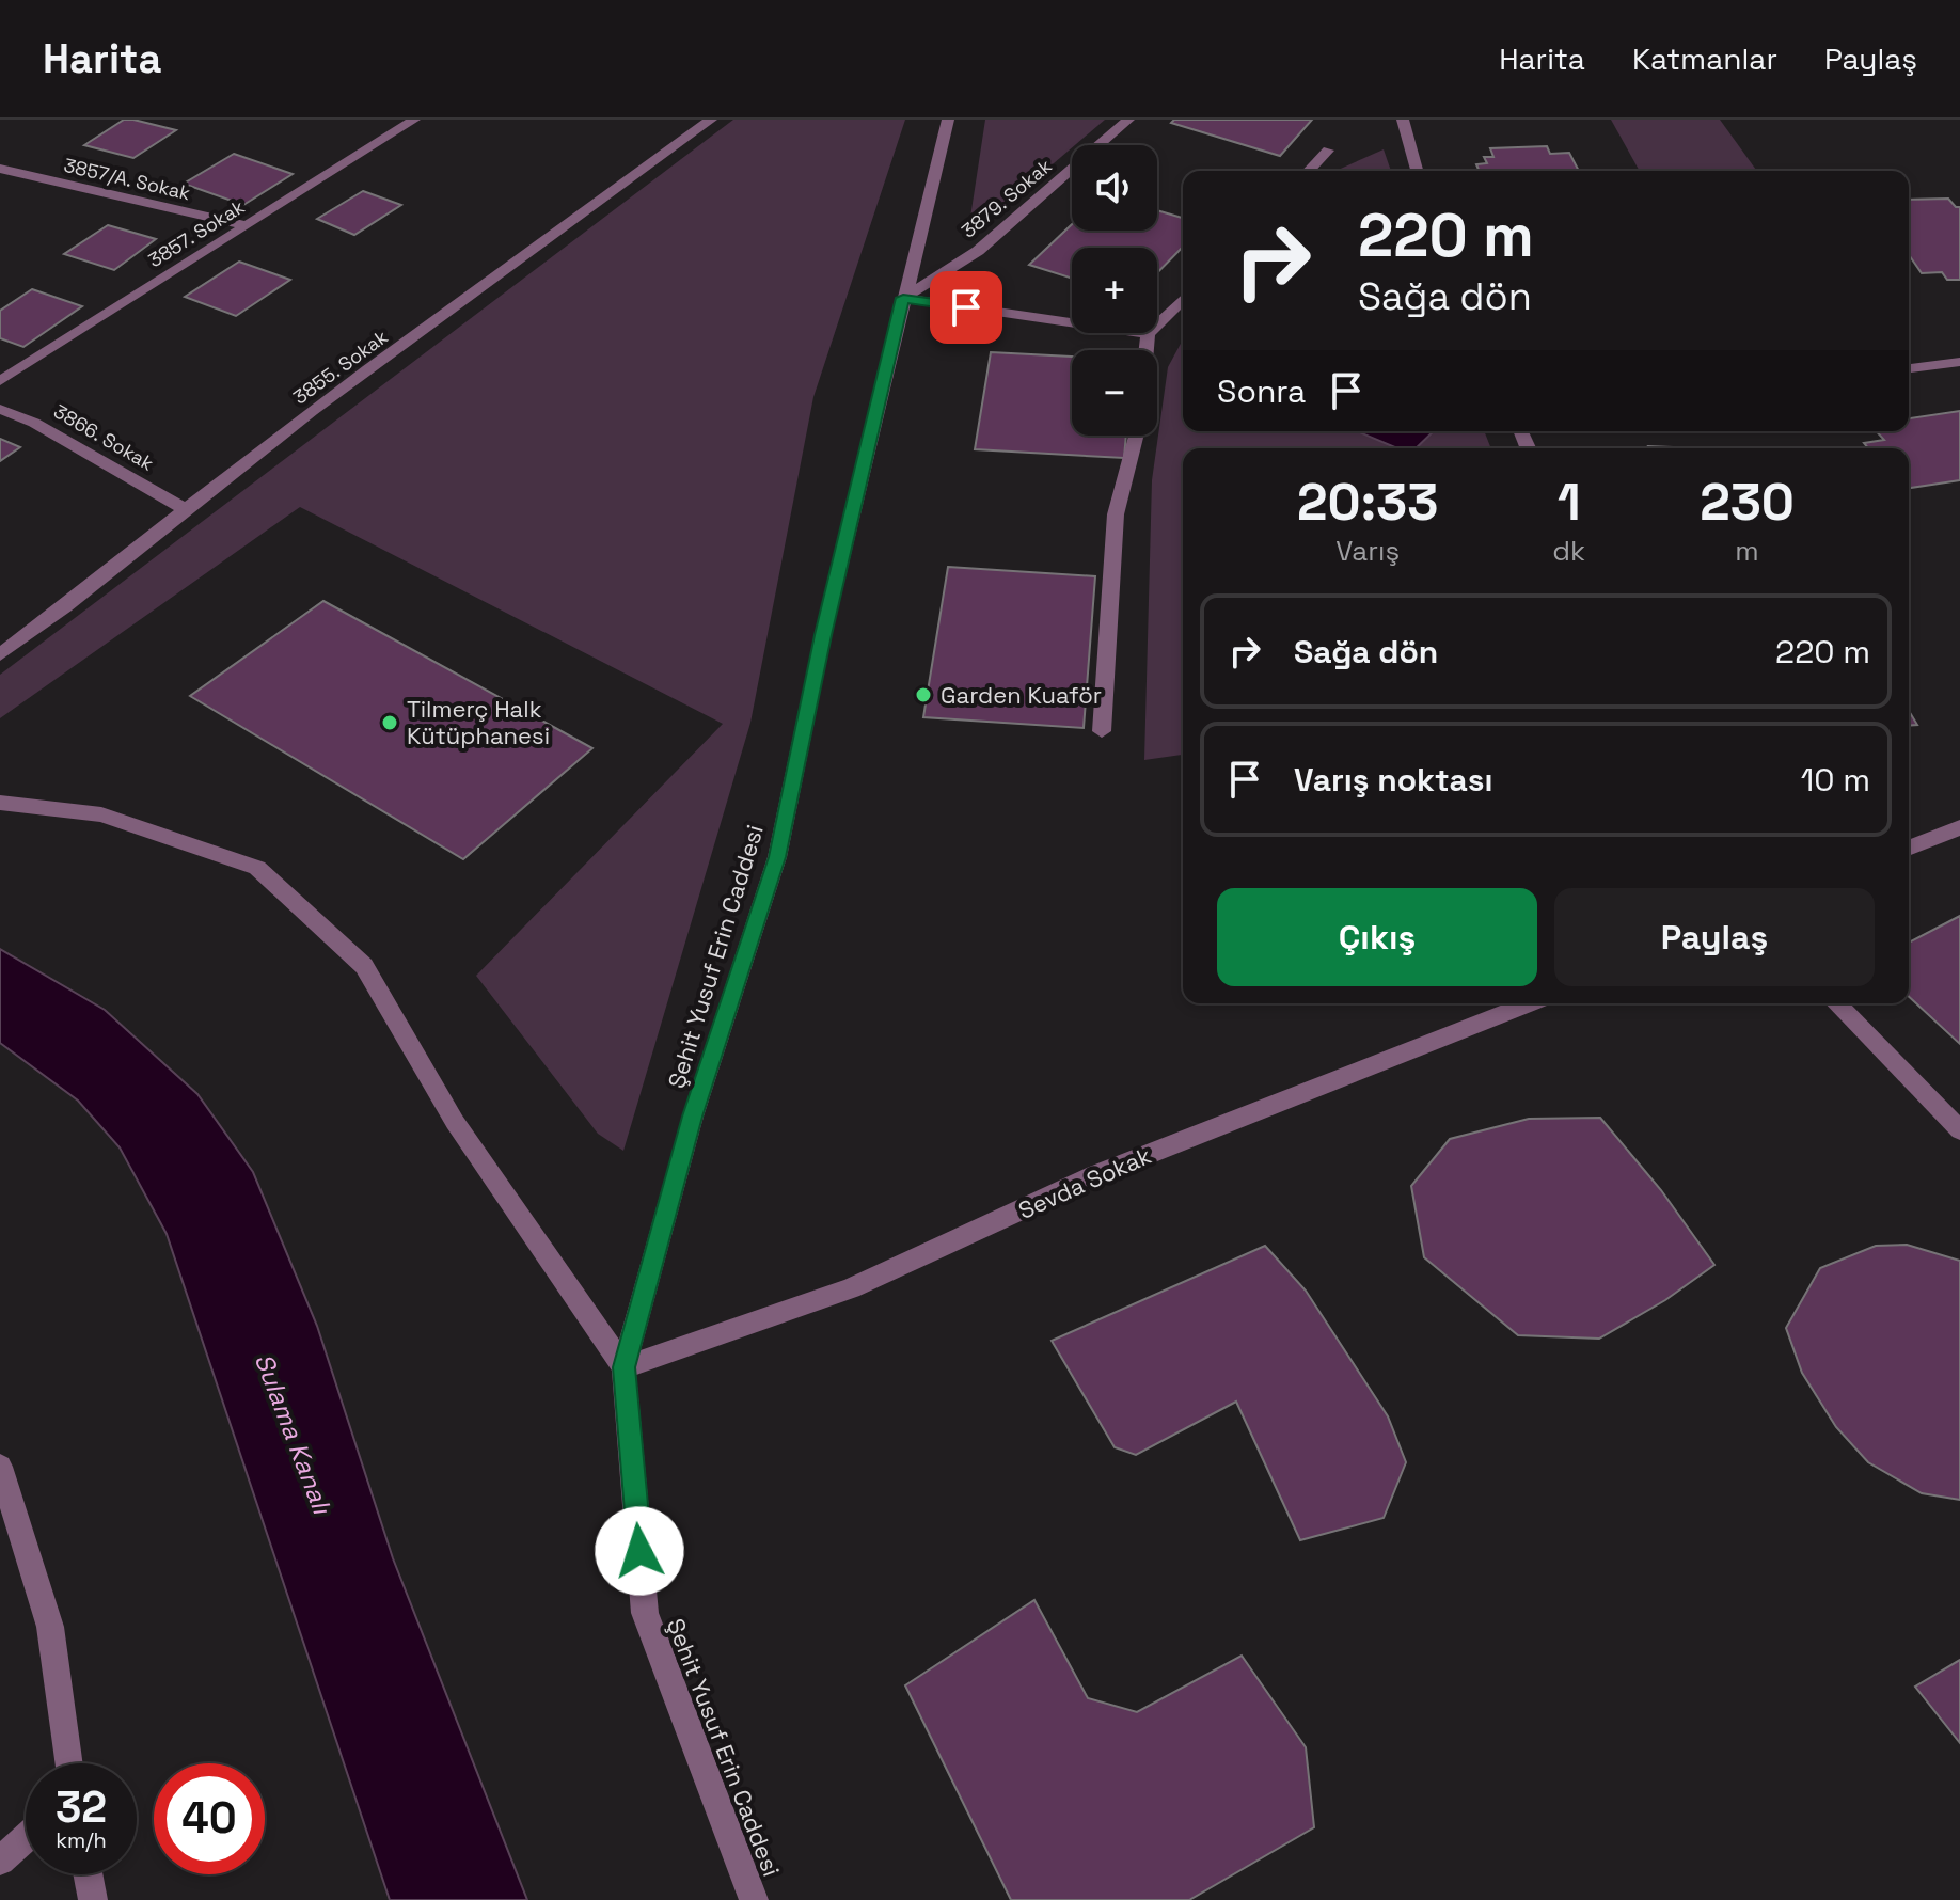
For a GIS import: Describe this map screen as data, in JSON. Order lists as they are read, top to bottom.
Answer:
{
  "streets": {
    "street": [
      "3857/A. Sokak",
      "3879. Sokak",
      "3857. Sokak",
      "3855. Sokak",
      "3866. Sokak",
      "Şehit Yusuf Erin Caddesi",
      "Sevda Sokak"
    ]
  },
  "crossings": [
    ["3857/A. Sokak", "3857. Sokak"],
    ["3879. Sokak", "Şehit Yusuf Erin Caddesi"],
    ["3855. Sokak", "3866. Sokak"],
    ["Şehit Yusuf Erin Caddesi", "Sevda Sokak"]
  ],
  "water": ["Sulama Kanalı"],
  "places": ["Garden Kuaför", "Tilmerç Halk Kütüphanesi"],
  "page": {
    "header": "Harita",
    "nav": ["Harita", "Katmanlar", "Paylaş"],
    "map_buttons": ["+", "−"],
    "turn": ["220 m", "Sağa dön"],
    "then": "Sonra",
    "eta": [
      "20:33",
      "Varış",
      "1",
      "dk",
      "230",
      "m"
    ],
    "list": [
      {
        "name": "Sağa dön",
        "value": "220 m"
      },
      {
        "name": "Varış noktası",
        "value": "10 m"
      }
    ],
    "buttons": ["Çıkış", "Paylaş"],
    "speed": "32 km/h",
    "limit": "40"
  }
}
